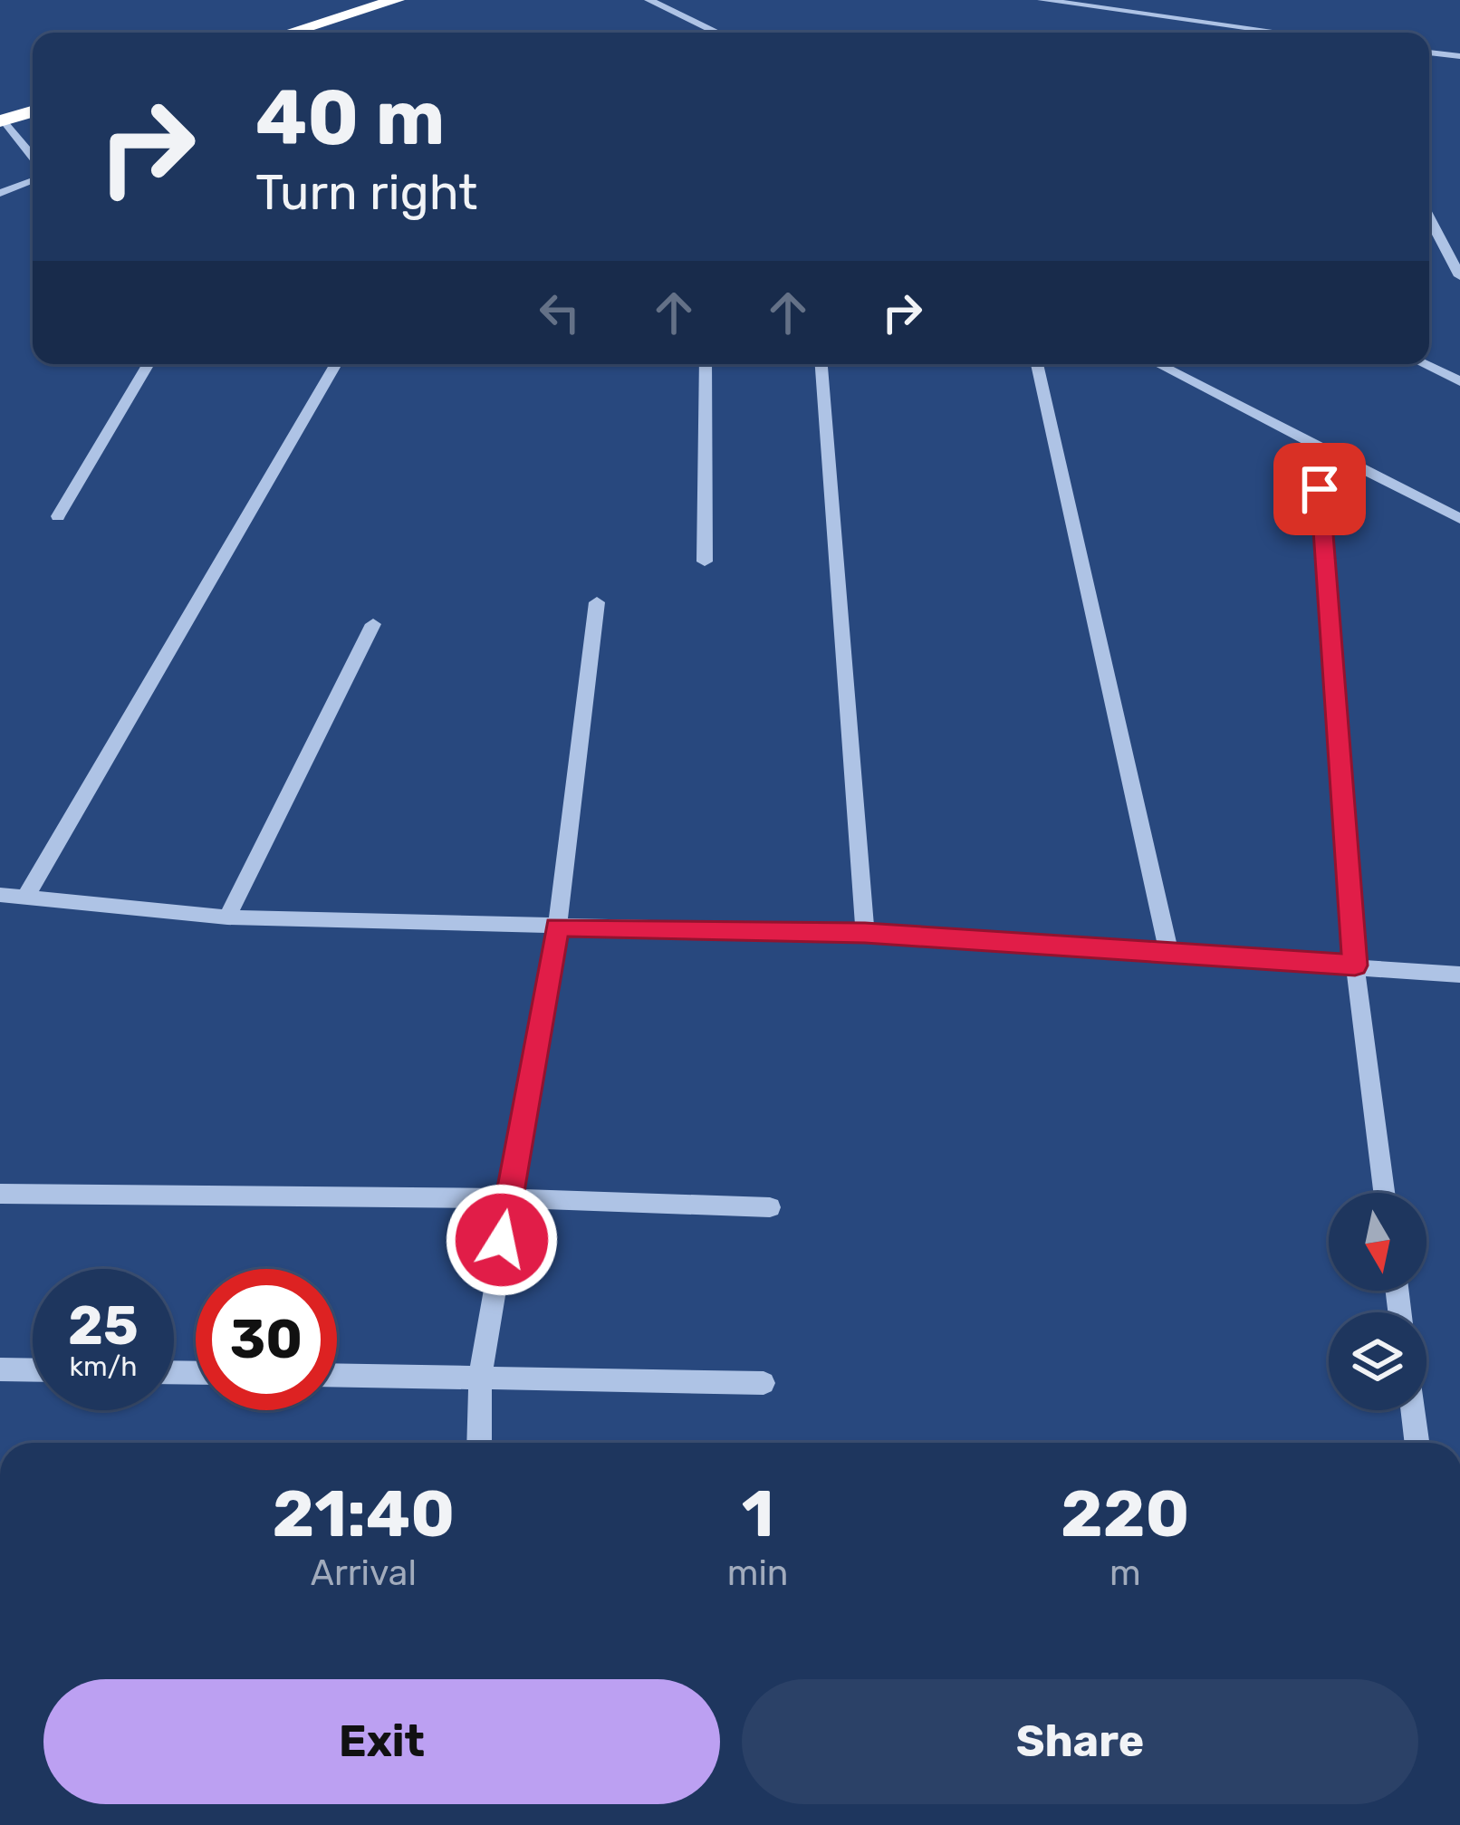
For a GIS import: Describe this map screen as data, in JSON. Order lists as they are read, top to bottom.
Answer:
{
  "north": "bottom",
  "page": {
    "turn": ["40 m", "Turn right"],
    "speed": "25 km/h",
    "limit": "30",
    "eta": [
      "21:40",
      "Arrival",
      "1",
      "min",
      "220",
      "m"
    ],
    "buttons": ["Exit", "Share"]
  }
}
